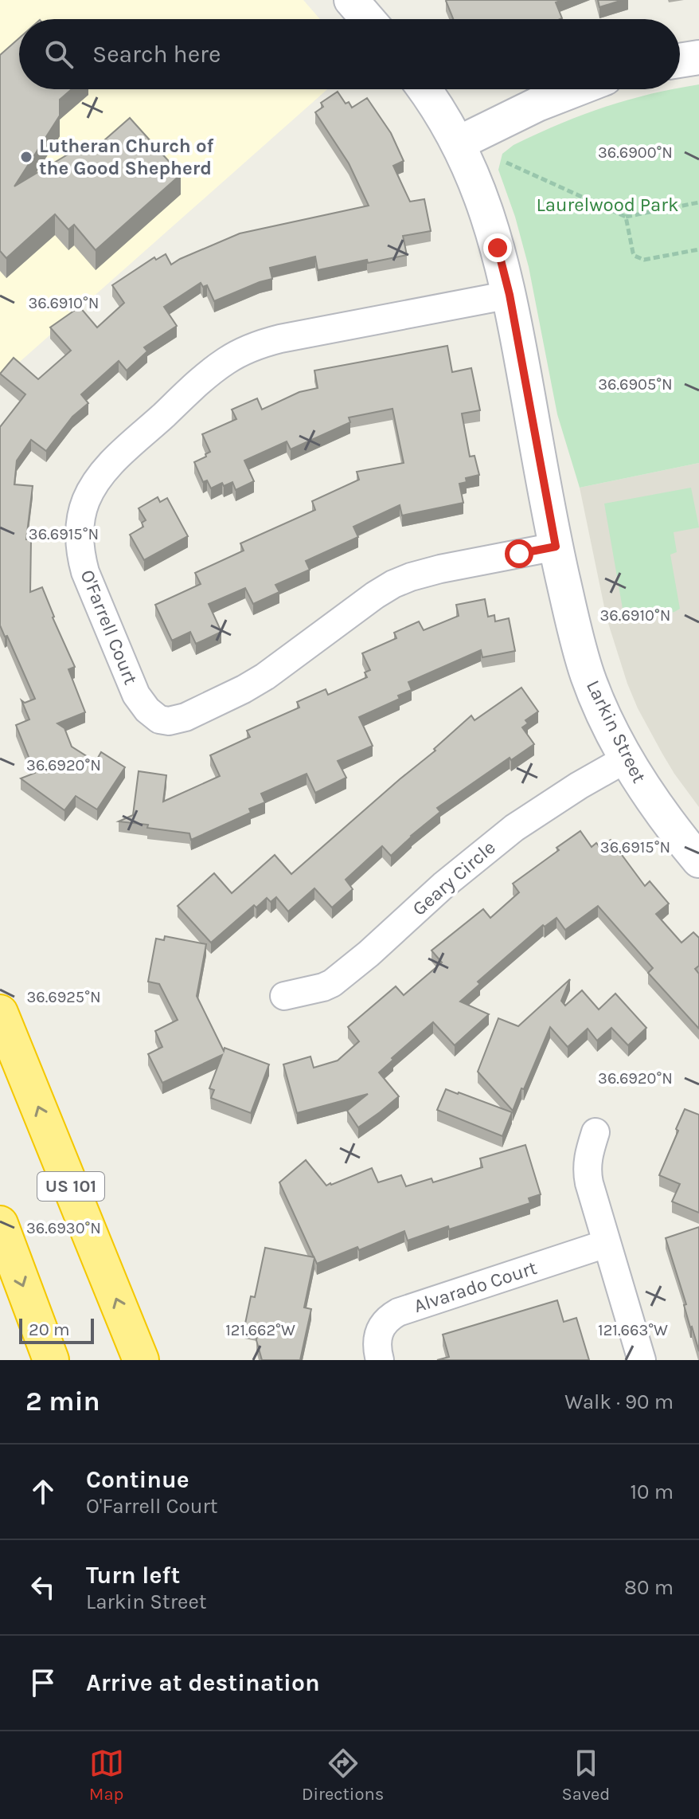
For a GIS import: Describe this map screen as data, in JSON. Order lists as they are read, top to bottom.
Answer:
{
  "streets": {
    "highway": ["US 101"],
    "street": [
      "O'Farrell Court",
      "Larkin Street",
      "Geary Circle",
      "Alvarado Court"
    ]
  },
  "crossings": [
    ["O'Farrell Court", "Larkin Street"],
    ["Larkin Street", "Geary Circle"]
  ],
  "parks": ["Laurelwood Park"],
  "places": ["Lutheran Church of the Good Shepherd"],
  "scale_bar": "20 m",
  "page": {
    "search": "Search here",
    "scale": "20 m",
    "heading": ["2 min", "Walk · 90 m"],
    "list": [
      ["Continue", "O'Farrell Court", "10 m"],
      ["Turn left", "Larkin Street", "80 m"],
      "Arrive at destination"
    ],
    "nav": ["Map", "Directions", "Saved"]
  },
  "coordinates": [
    "36.6900°N",
    "36.6910°N",
    "36.6905°N",
    "36.6915°N",
    "36.6920°N",
    "36.6925°N",
    "36.6930°N",
    "121.662°W",
    "121.663°W"
  ]
}
